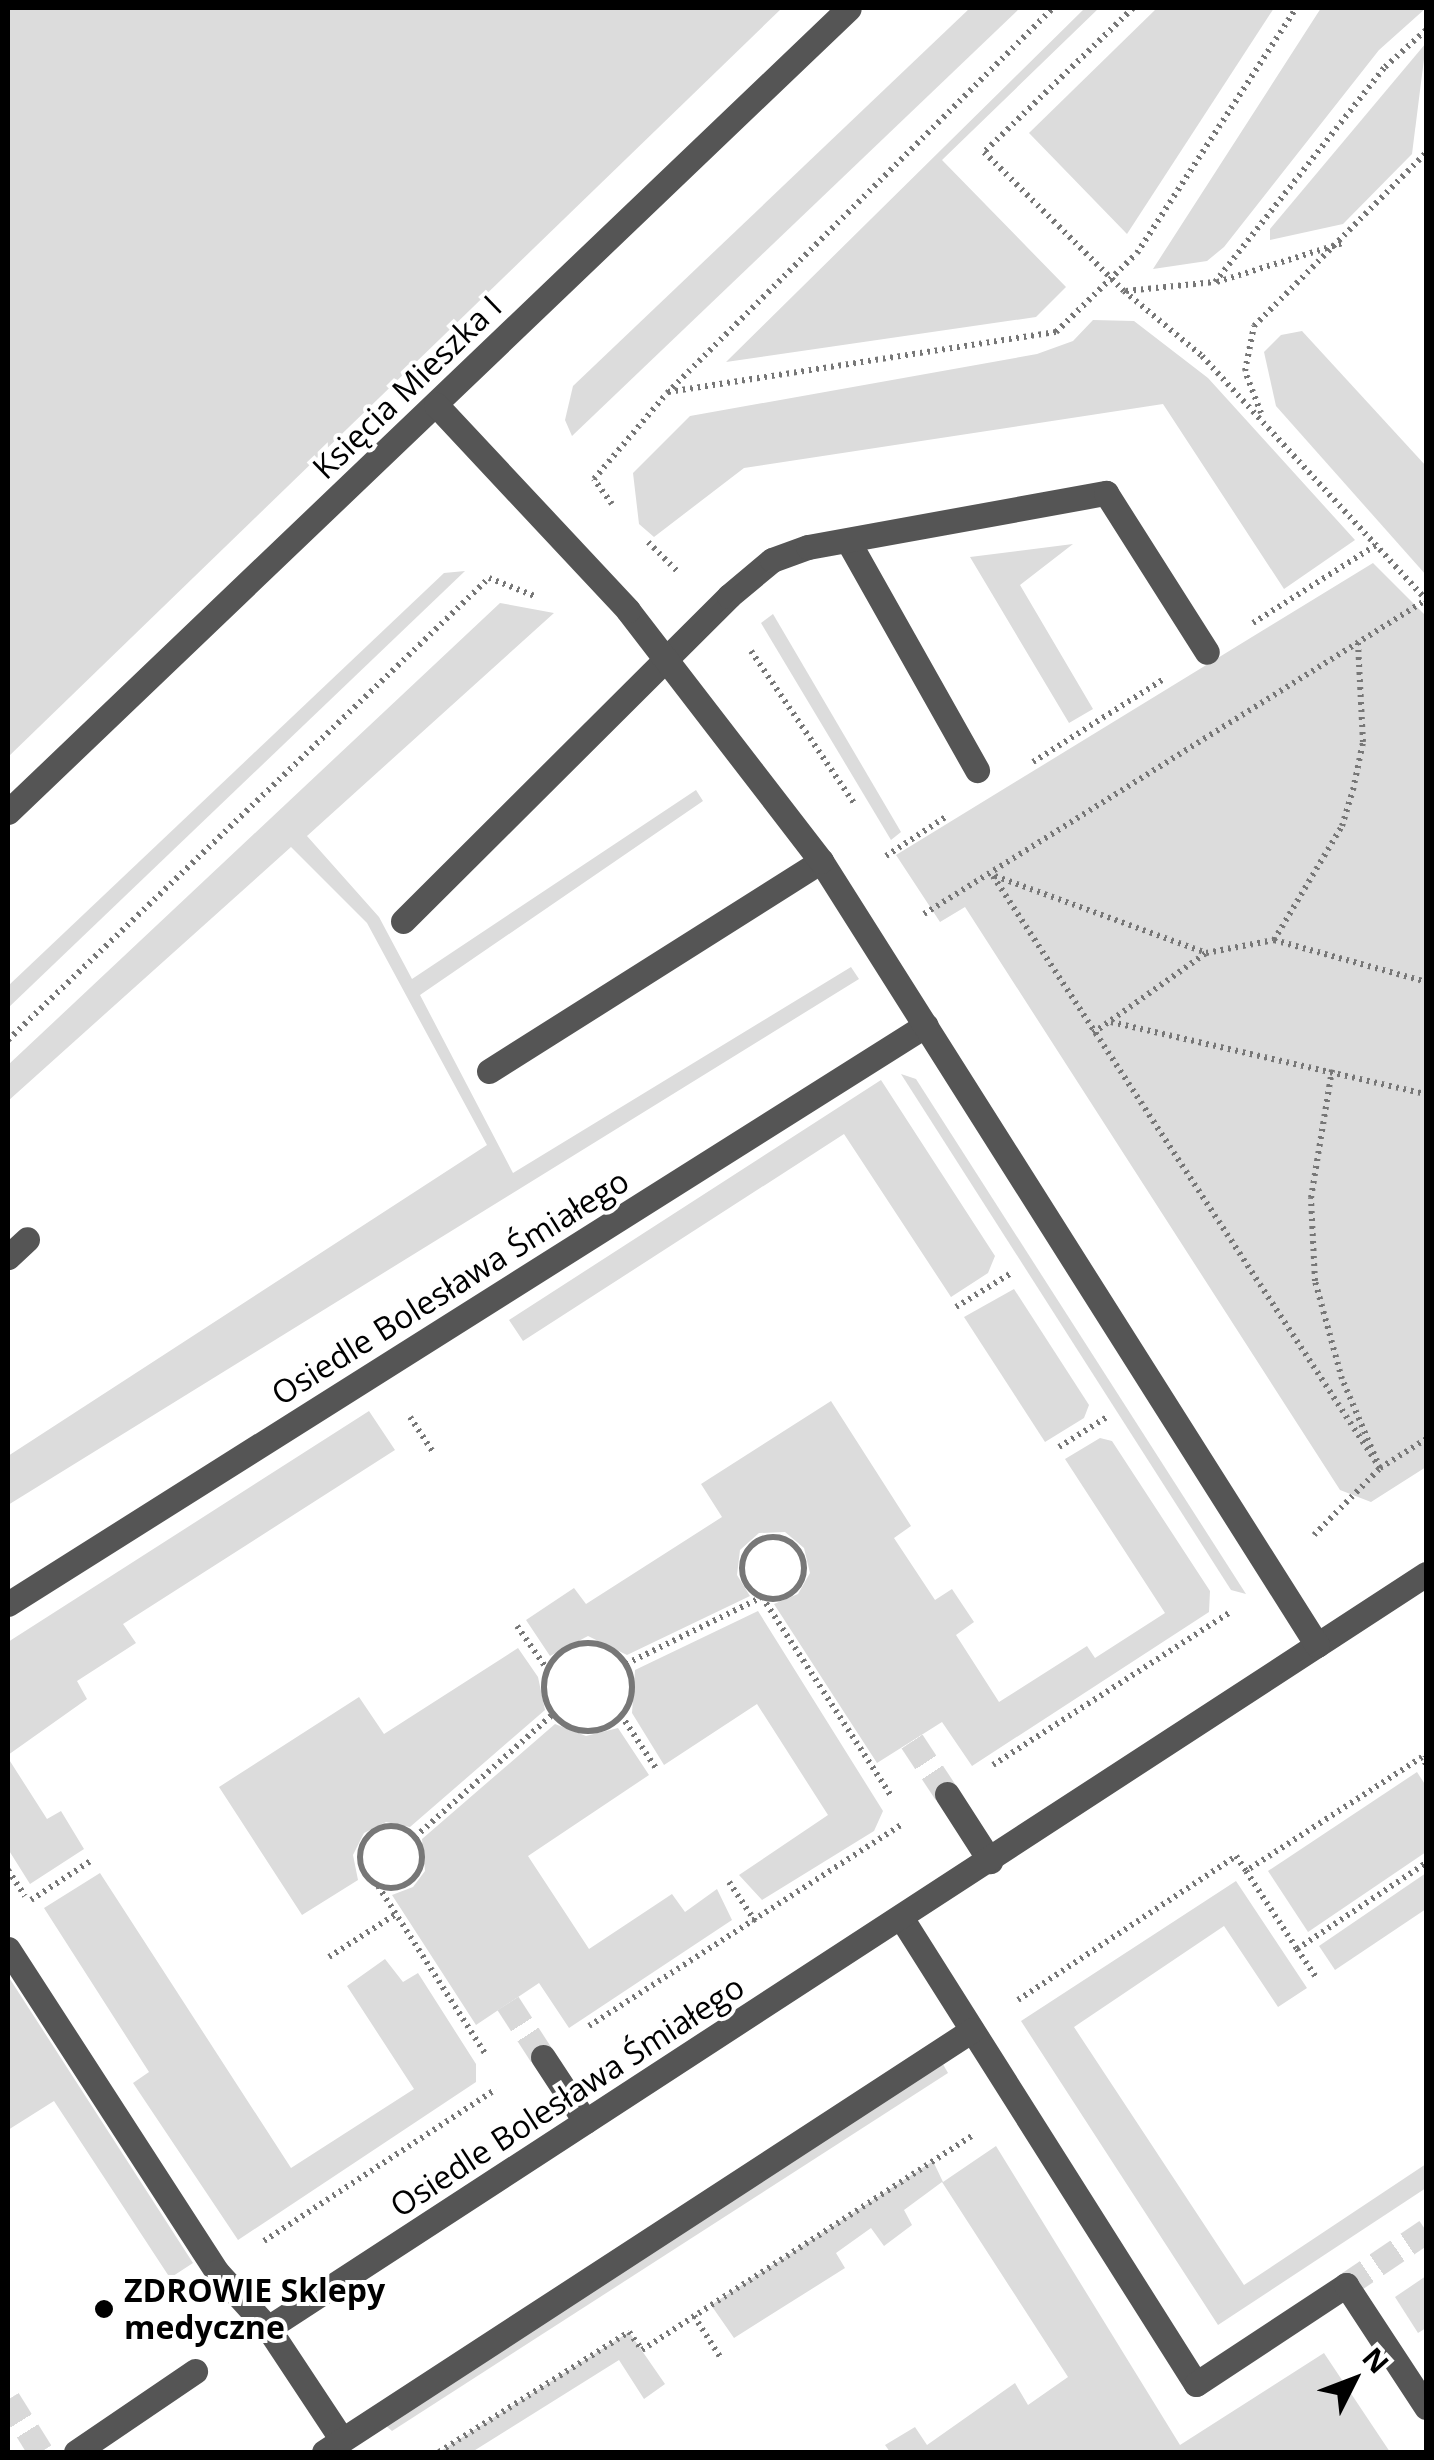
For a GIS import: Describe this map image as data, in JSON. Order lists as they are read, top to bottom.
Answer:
{
  "streets": {
    "street": ["Księcia Mieszka I", "Osiedle Bolesława Śmiałego"]
  },
  "places": ["ZDROWIE Sklepy medyczne"],
  "north": "top right"
}
